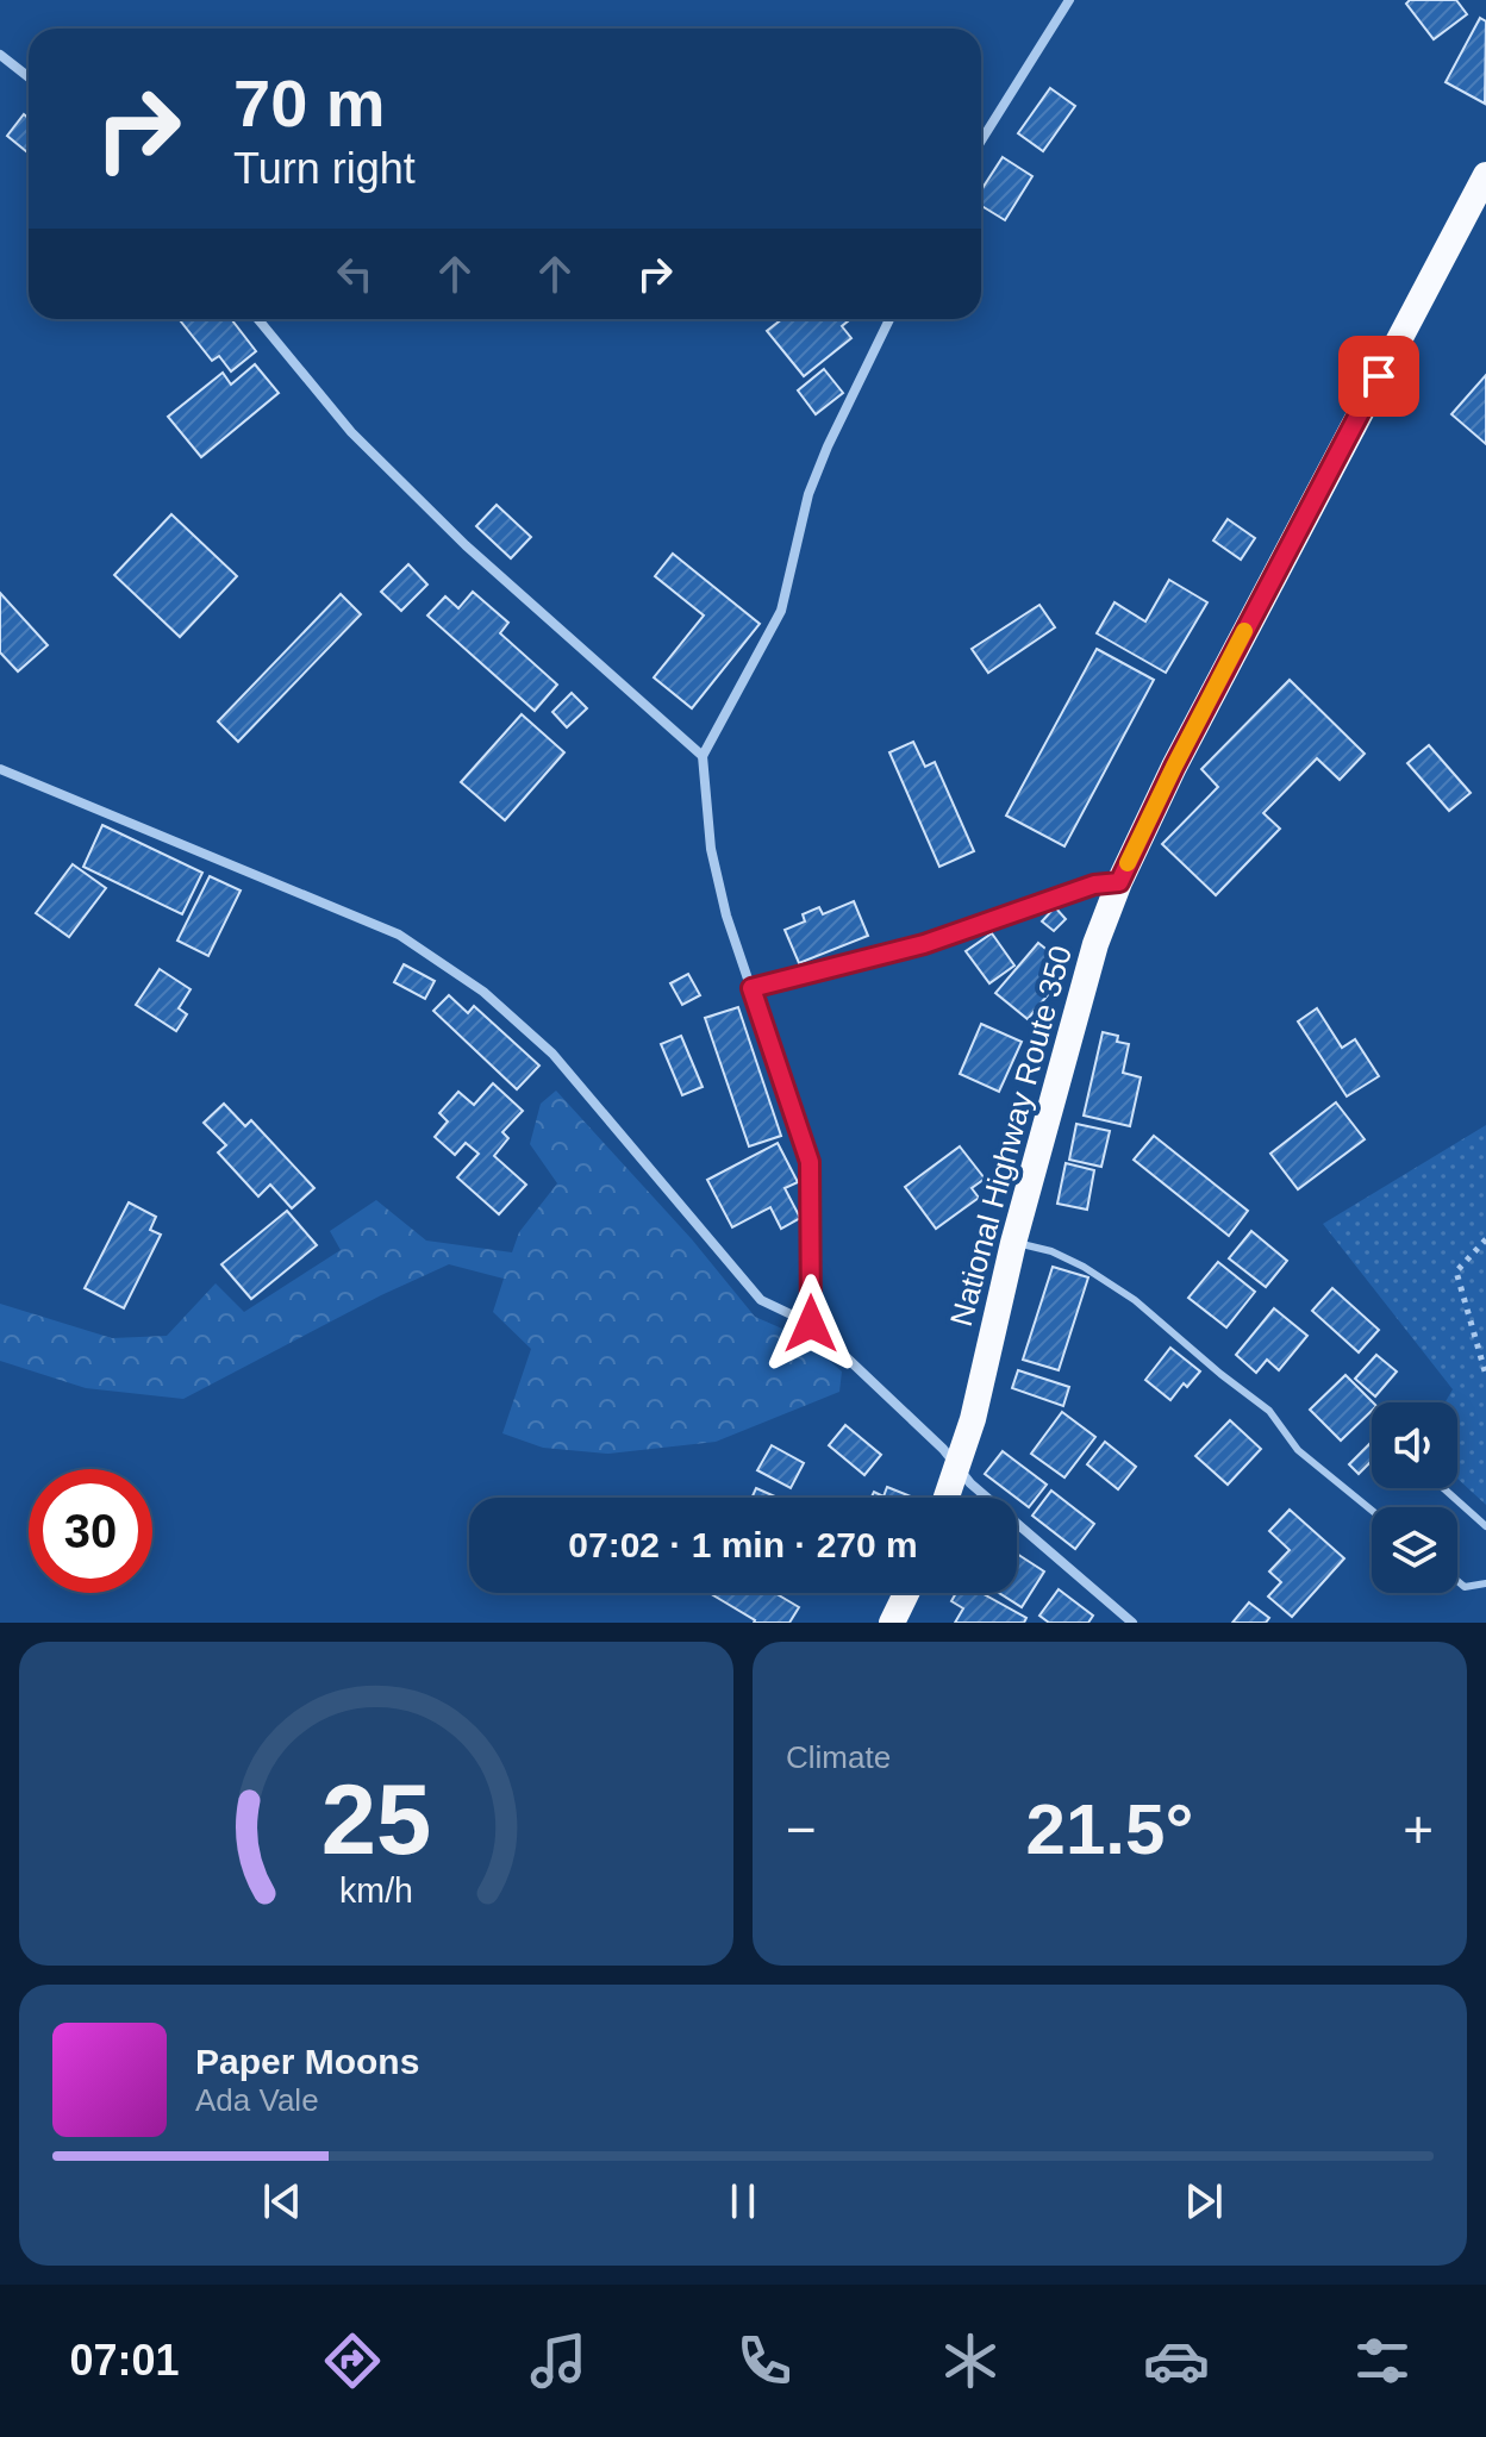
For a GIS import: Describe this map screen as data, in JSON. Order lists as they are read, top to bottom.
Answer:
{
  "streets": {
    "highway": ["National Highway Route 350"]
  },
  "page": {
    "turn": ["70 m", "Turn right"],
    "limit": "30",
    "trip": "07:02 · 1 min · 270 m",
    "tile": "Climate",
    "heat": ["−", "21.5°", "+"],
    "song": ["Paper Moons", "Ada Vale"],
    "tabs": "07:01",
    "gauge": ["25", "km/h"]
  }
}
